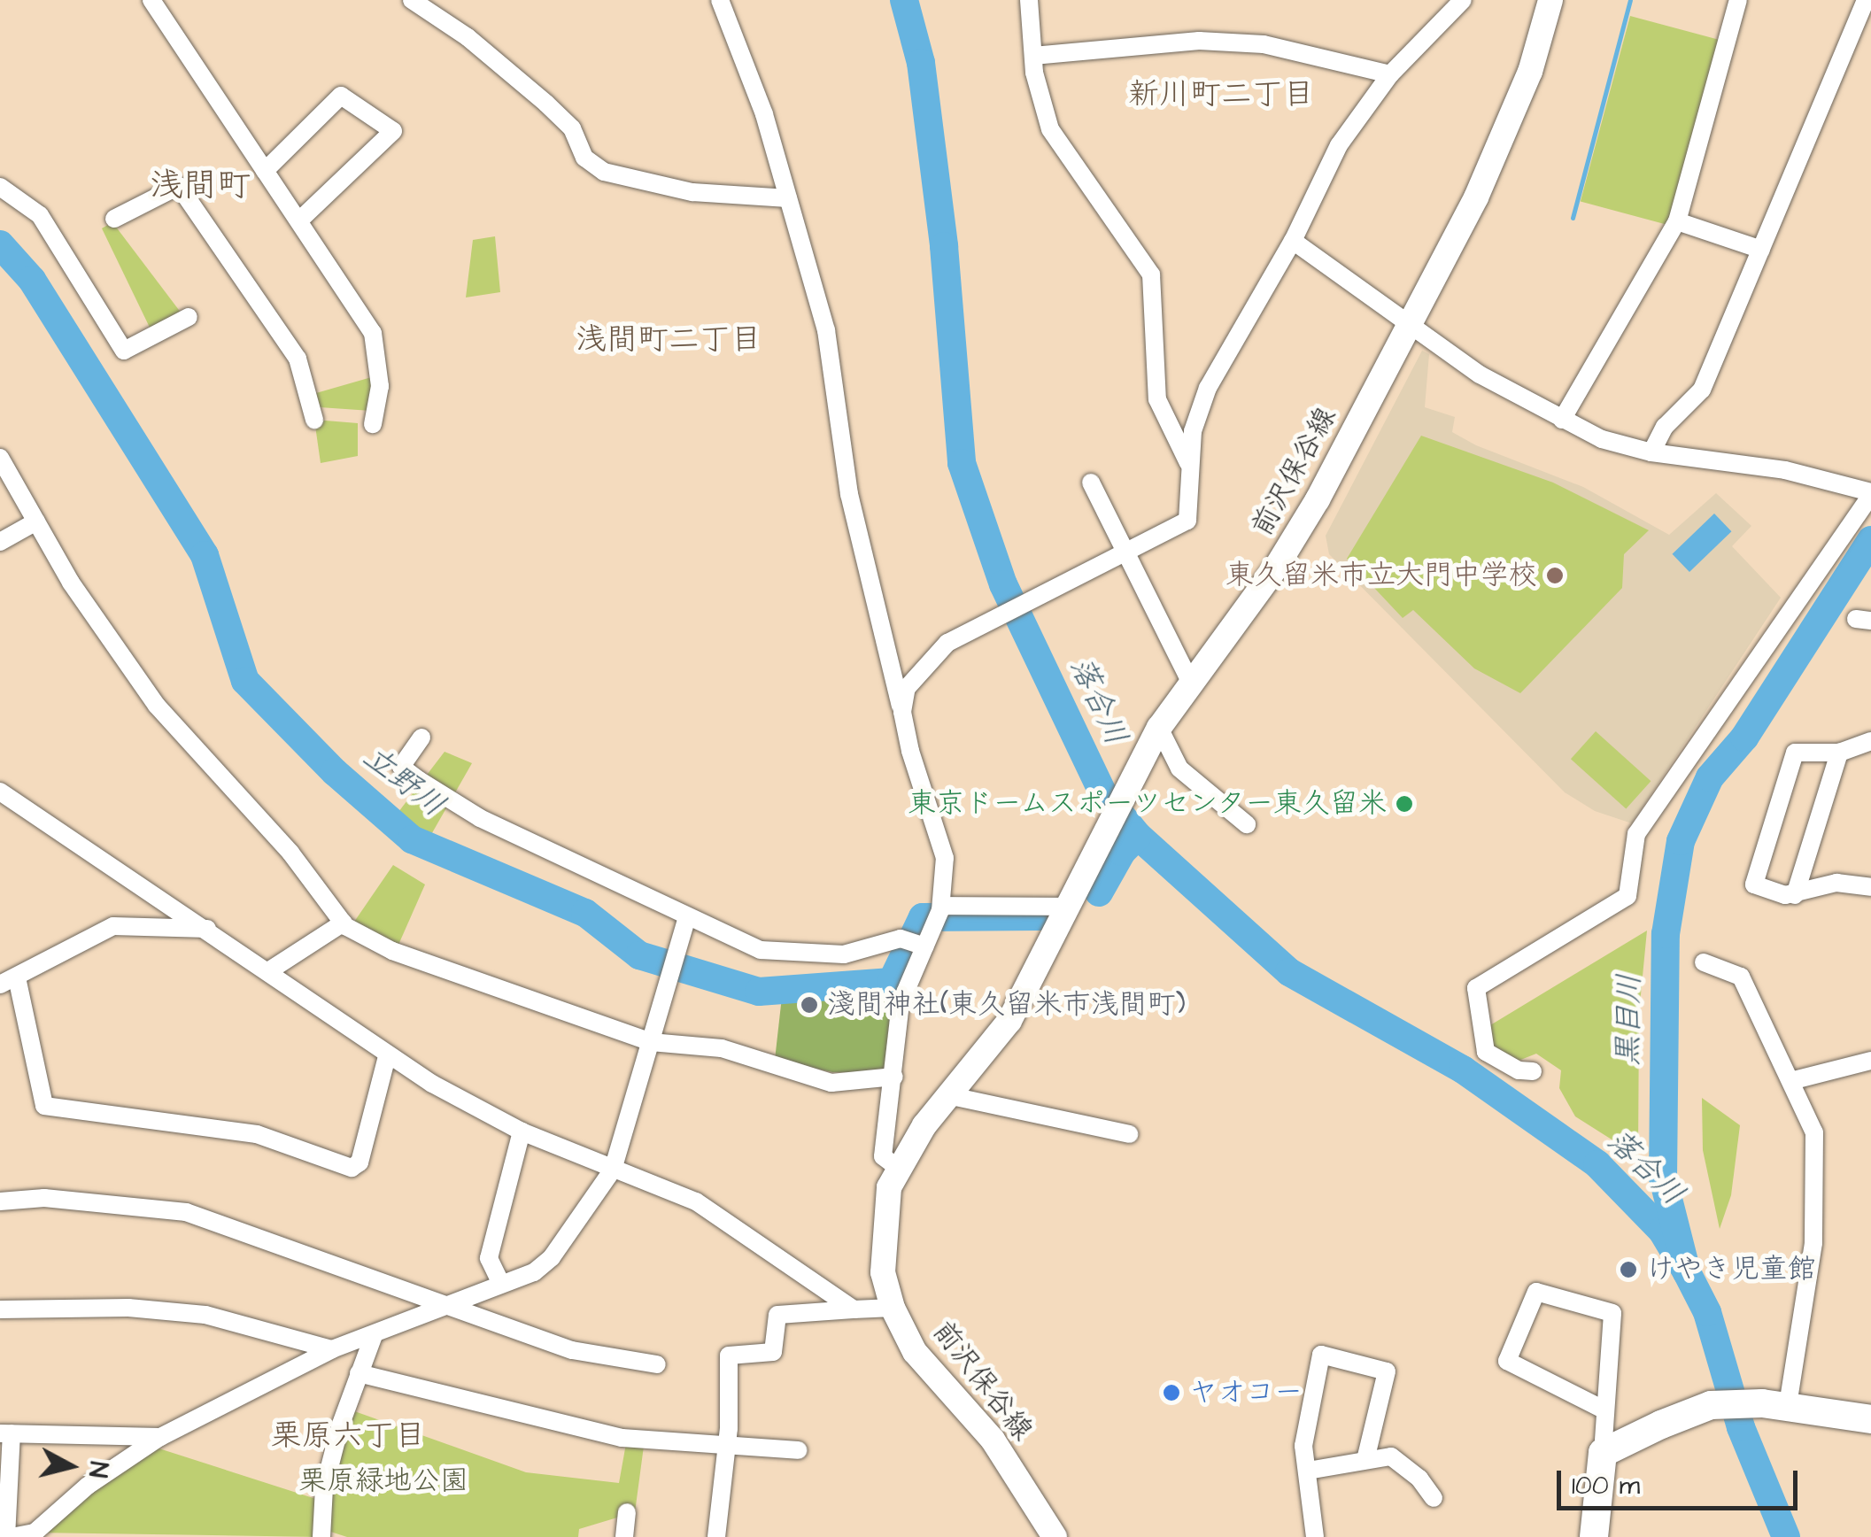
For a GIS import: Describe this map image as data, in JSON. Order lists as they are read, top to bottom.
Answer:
{
  "streets": {
    "main road": ["前沢保谷線"]
  },
  "districts": [
    "新川町二丁目",
    "浅間町",
    "浅間町二丁目",
    "栗原六丁目"
  ],
  "water": ["落合川", "立野川", "黒目川"],
  "parks": ["栗原緑地公園"],
  "places": [
    "東久留米市立大門中学校",
    "東京ドームスポーツセンター東久留米",
    "淺間神社(東久留米市浅間町)",
    "けやき児童館",
    "ヤオコー"
  ],
  "scale_bar": "100 m",
  "north": "right"
}
